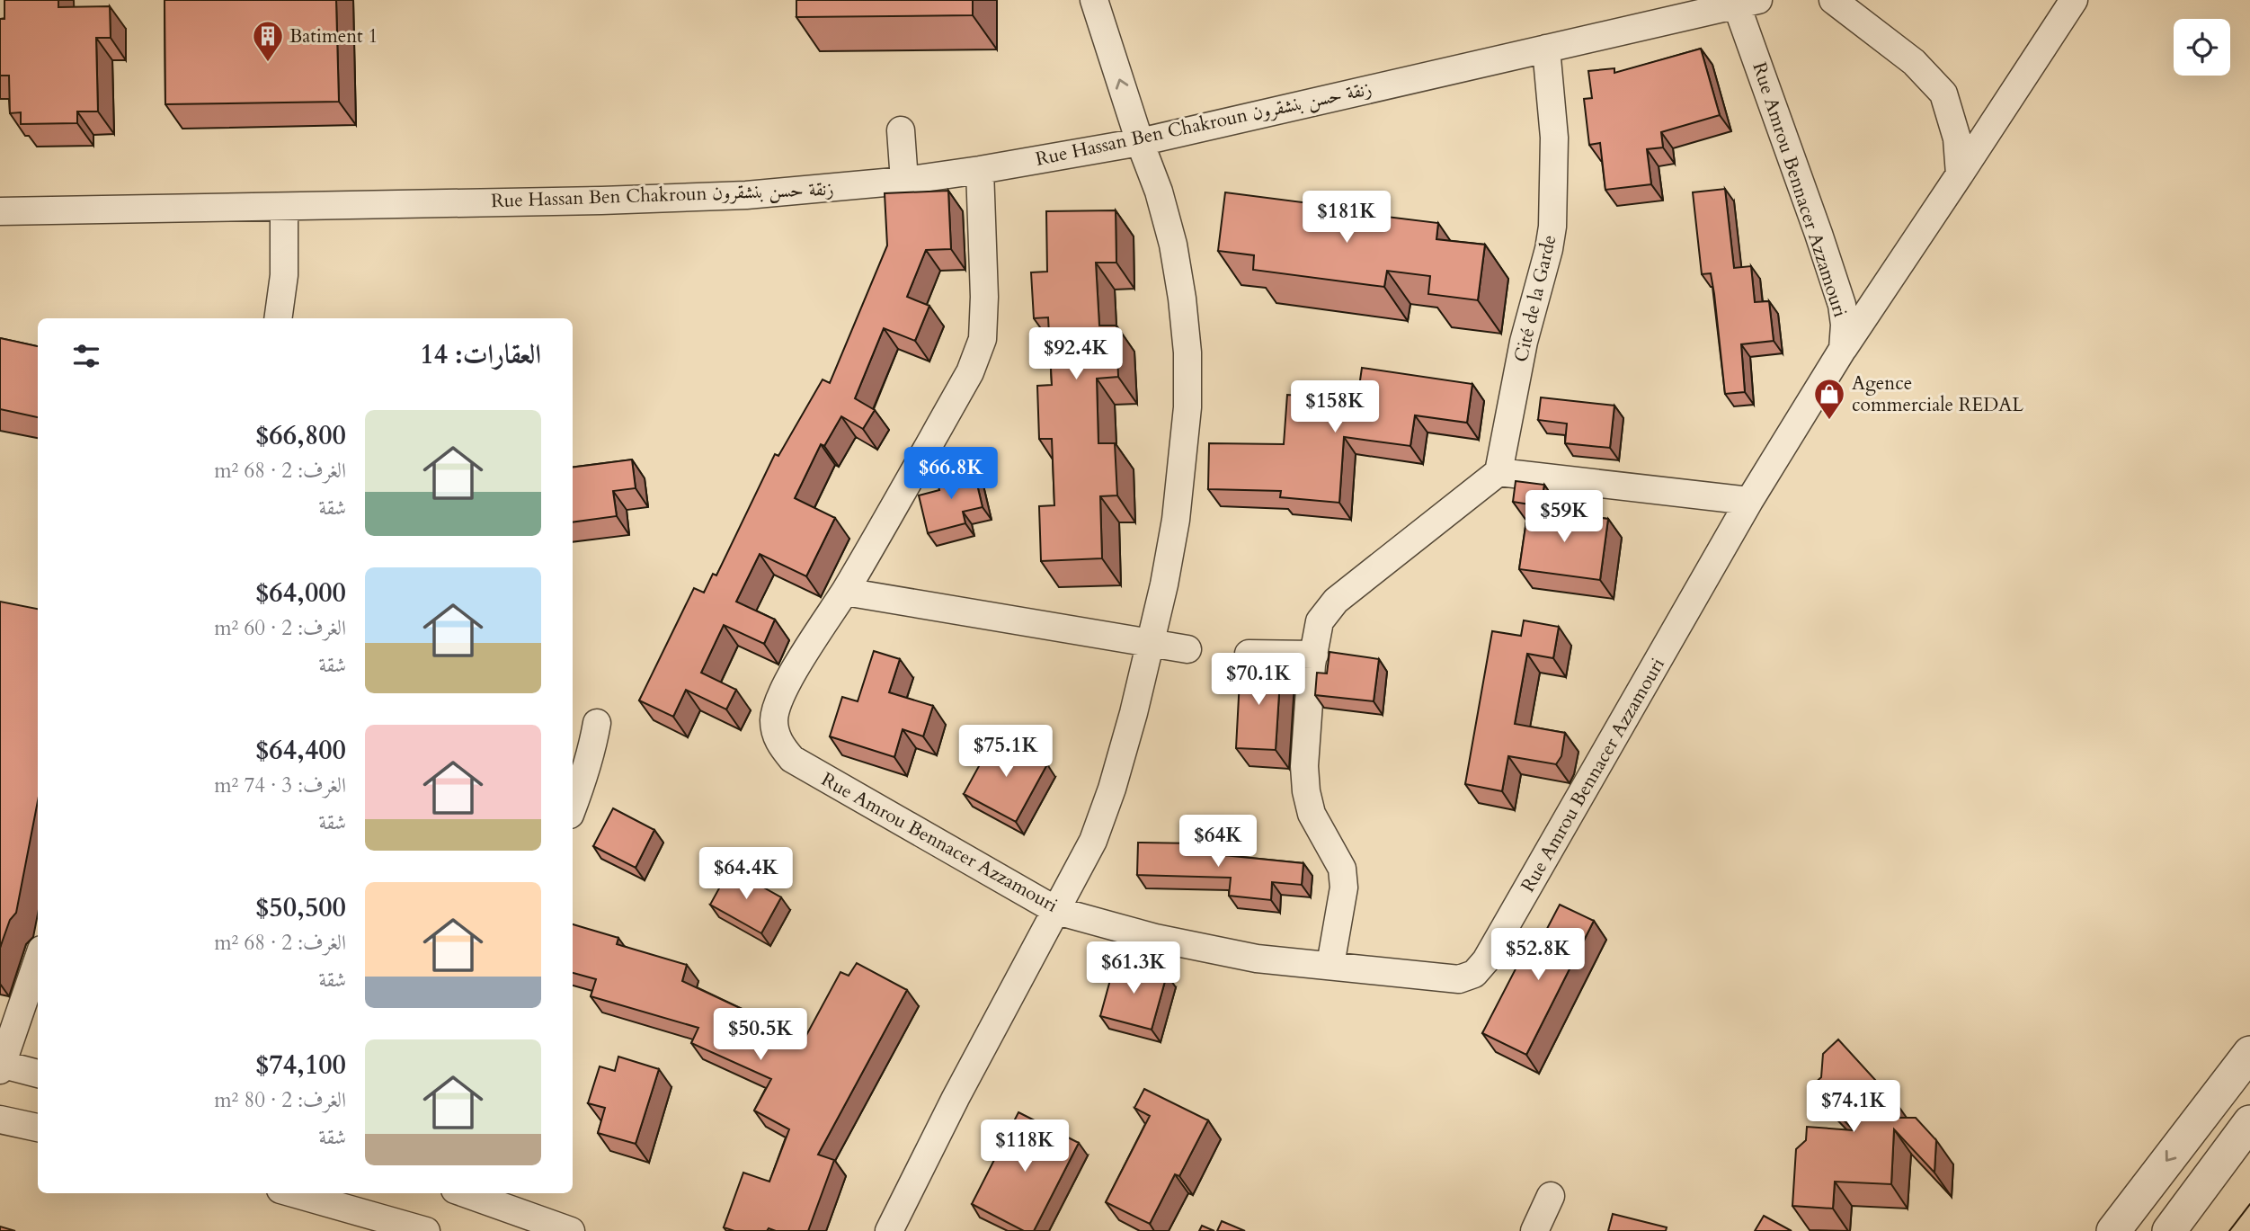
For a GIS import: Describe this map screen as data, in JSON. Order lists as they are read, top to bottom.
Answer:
{
  "streets": {
    "street": ["Rue Hassan Ben Chakroun زنقة حسن بنشقرون", "Rue Amrou Bennacer Azzamouri", "Cité de la Garde"]
  },
  "crossings": [
    ["Rue Hassan Ben Chakroun زنقة حسن بنشقرون", "Rue Amrou Bennacer Azzamouri"],
    ["Rue Hassan Ben Chakroun زنقة حسن بنشقرون", "Cité de la Garde"]
  ],
  "places": {
    "building": ["Batiment 1"],
    "shop": ["Agence commerciale REDAL"]
  },
  "page": {
    "price": [
      "$181K",
      "$92.4K",
      "$158K",
      "$66.8K",
      "$59K",
      "$70.1K",
      "$75.1K",
      "$64K",
      "$64.4K",
      "$52.8K",
      "$61.3K",
      "$50.5K",
      "$74.1K",
      "$118K"
    ],
    "heading": "العقارات: 14",
    "list": [
      {
        "name": "$66,800",
        "note": "الغرف: 2 · 68 m² · شقة"
      },
      {
        "name": "$64,000",
        "note": "الغرف: 2 · 60 m² · شقة"
      },
      {
        "name": "$64,400",
        "note": "الغرف: 3 · 74 m² · شقة"
      },
      {
        "name": "$50,500",
        "note": "الغرف: 2 · 68 m² · شقة"
      },
      {
        "name": "$74,100",
        "note": "الغرف: 2 · 80 m² · شقة"
      }
    ]
  }
}
